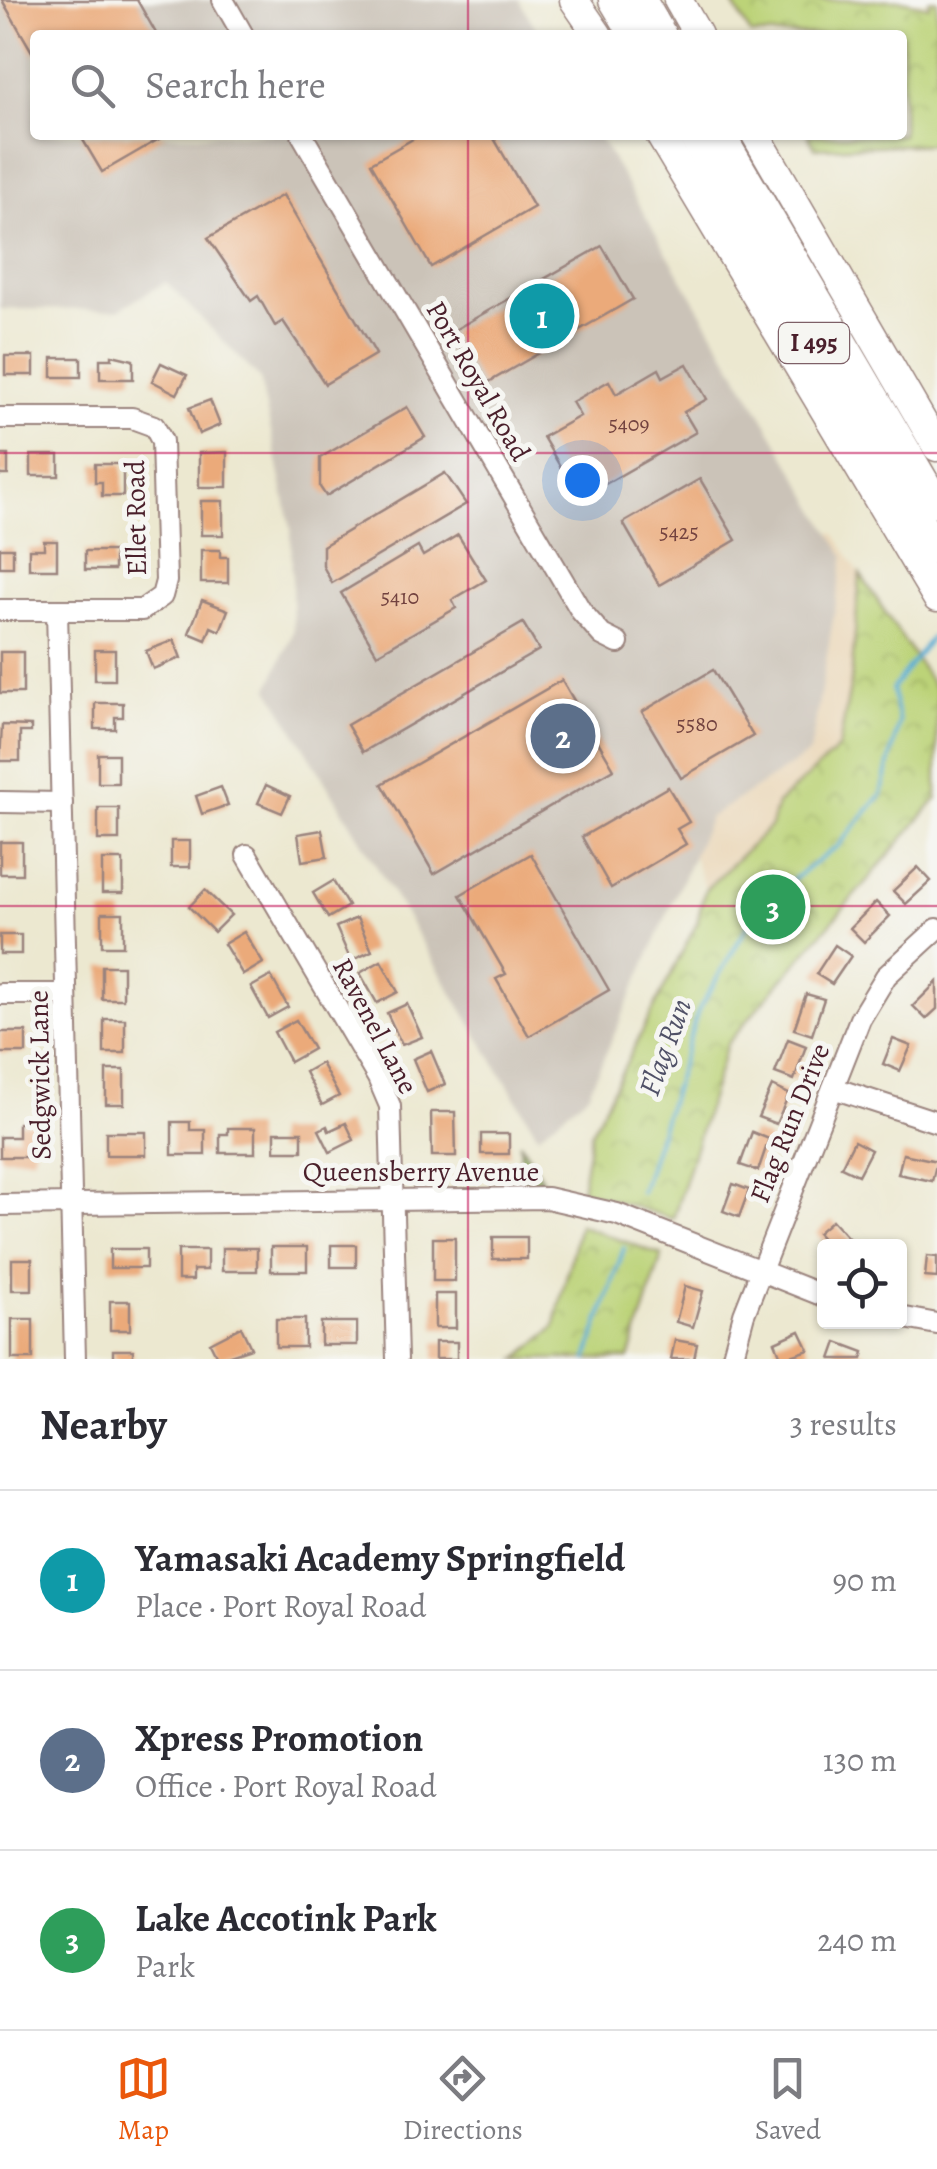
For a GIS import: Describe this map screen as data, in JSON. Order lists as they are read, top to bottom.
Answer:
{
  "streets": {
    "highway": ["I 495"],
    "street": [
      "Port Royal Road",
      "Ellet Road",
      "Ravenel Lane",
      "Sedgwick Lane",
      "Flag Run Drive",
      "Queensberry Avenue"
    ]
  },
  "crossings": [
    ["Ellet Road", "Sedgwick Lane"],
    ["Ravenel Lane", "Queensberry Avenue"],
    ["Sedgwick Lane", "Queensberry Avenue"],
    ["Flag Run Drive", "Queensberry Avenue"]
  ],
  "water": ["Flag Run"],
  "house_numbers": [
    "5409",
    "5425",
    "5410",
    "5580"
  ],
  "page": {
    "search": "Search here",
    "pins": ["1", "2", "3"],
    "heading": ["Nearby", "3 results"],
    "list": [
      {
        "mark": "1",
        "name": "Yamasaki Academy Springfield",
        "note": "Place · Port Royal Road",
        "value": "90 m"
      },
      {
        "mark": "2",
        "name": "Xpress Promotion",
        "note": "Office · Port Royal Road",
        "value": "130 m"
      },
      {
        "mark": "3",
        "name": "Lake Accotink Park",
        "note": "Park",
        "value": "240 m"
      }
    ],
    "nav": ["Map", "Directions", "Saved"]
  }
}
